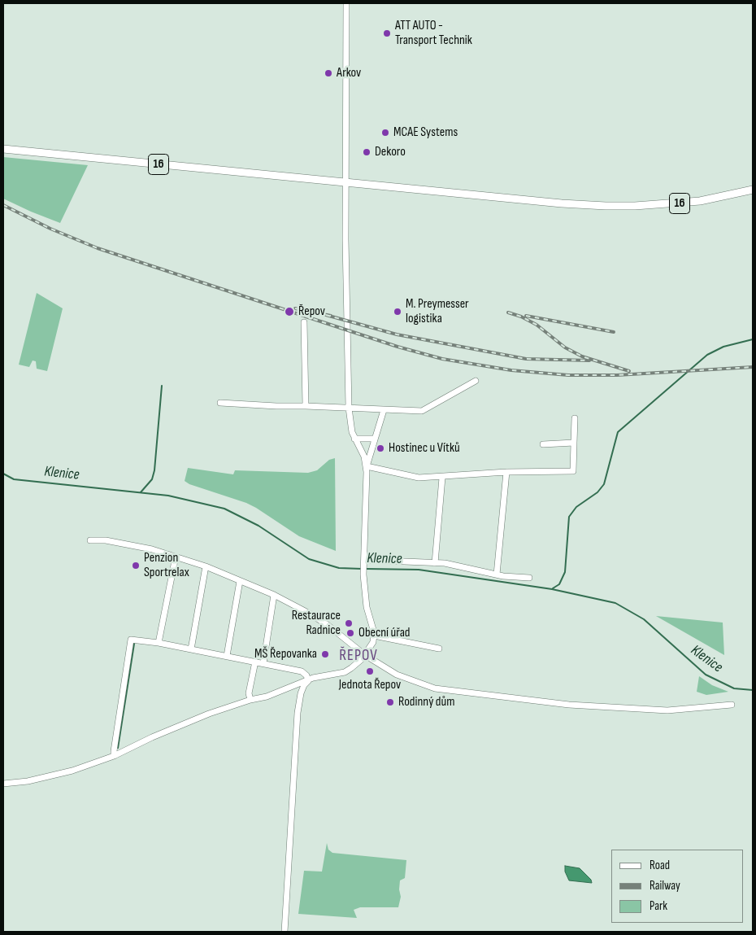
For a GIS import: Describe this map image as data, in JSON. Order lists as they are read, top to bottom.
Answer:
{
  "streets": {
    "main road": ["16"]
  },
  "districts": ["ŘEPOV"],
  "water": ["Klenice"],
  "places": [
    "ATT AUTO - Transport Technik",
    "Arkov",
    "MCAE Systems",
    "Dekoro",
    "Řepov",
    "M. Preymesser logistika",
    "Hostinec u Vítků",
    "Penzion Sportrelax",
    "Restaurace Radnice",
    "Obecní úřad",
    "MŠ Řepovanka",
    "Jednota Řepov",
    "Rodinný dům"
  ],
  "legend": ["Road", "Railway", "Park"]
}
